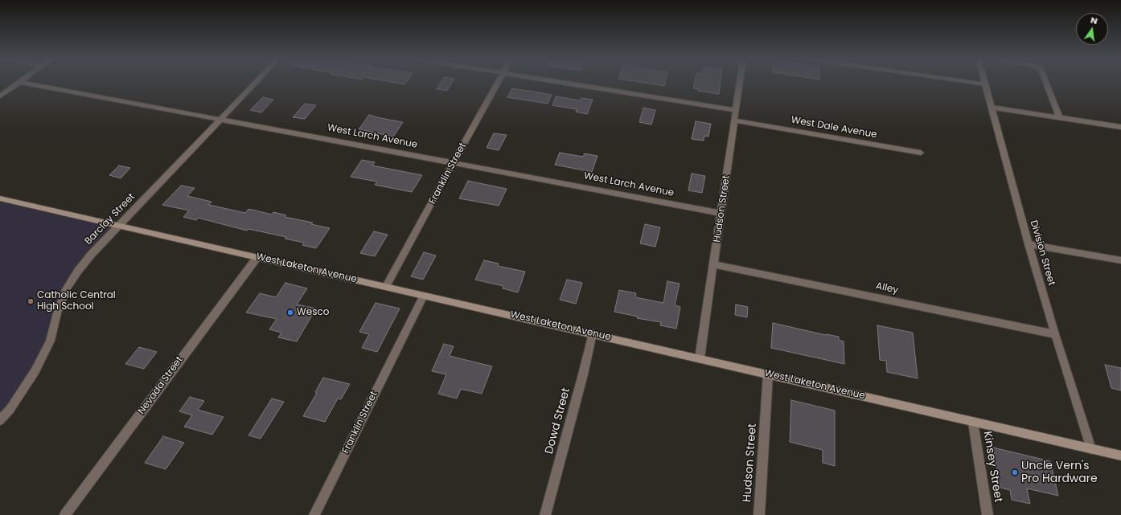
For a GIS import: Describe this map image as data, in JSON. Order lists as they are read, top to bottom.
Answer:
{
  "streets": {
    "main road": ["West Laketon Avenue"],
    "street": [
      "West Dale Avenue",
      "West Larch Avenue",
      "Franklin Street",
      "Hudson Street",
      "Barclay Street",
      "Division Street",
      "Alley",
      "Nevada Street",
      "Dowd Street",
      "Kinsey Street"
    ]
  },
  "crossings": [
    ["West Dale Avenue", "Hudson Street"],
    ["West Larch Avenue", "Franklin Street"],
    ["West Larch Avenue", "Hudson Street"],
    ["West Larch Avenue", "Barclay Street"],
    ["Franklin Street", "West Laketon Avenue"],
    ["Hudson Street", "West Laketon Avenue"],
    ["Hudson Street", "Alley"],
    ["Barclay Street", "West Laketon Avenue"],
    ["Division Street", "West Laketon Avenue"],
    ["Division Street", "Alley"],
    ["West Laketon Avenue", "Nevada Street"],
    ["West Laketon Avenue", "Dowd Street"],
    ["West Laketon Avenue", "Kinsey Street"]
  ],
  "places": ["Catholic Central High School", "Wesco", "Uncle Vern's Pro Hardware"],
  "north": "top"
}
